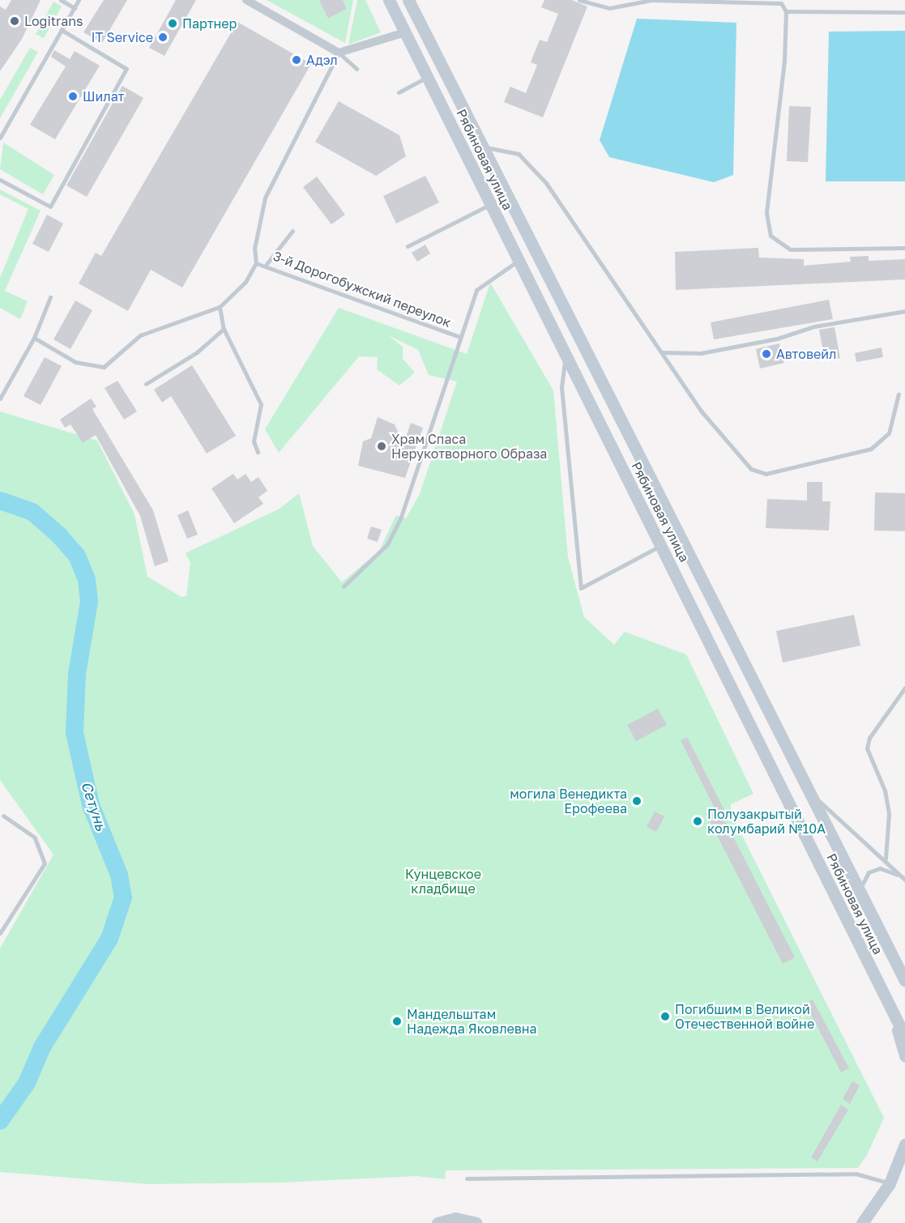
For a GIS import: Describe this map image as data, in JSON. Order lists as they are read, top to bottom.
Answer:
{
  "streets": {
    "main road": ["Рябиновая улица"],
    "lane": ["3-й Дорогобужский переулок"]
  },
  "water": ["Сетунь"],
  "parks": ["Кунцевское кладбище"],
  "places": [
    "Logitrans",
    "Партнер",
    "IT Service",
    "Адэл",
    "Шилат",
    "Автовейл",
    "Храм Спаса Нерукотворного Образа",
    "могила Венедикта Ерофеева",
    "Полузакрытый колумбарий №10А",
    "Погибшим в Великой Отечественной войне",
    "Мандельштам Надежда Яковлевна"
  ]
}
